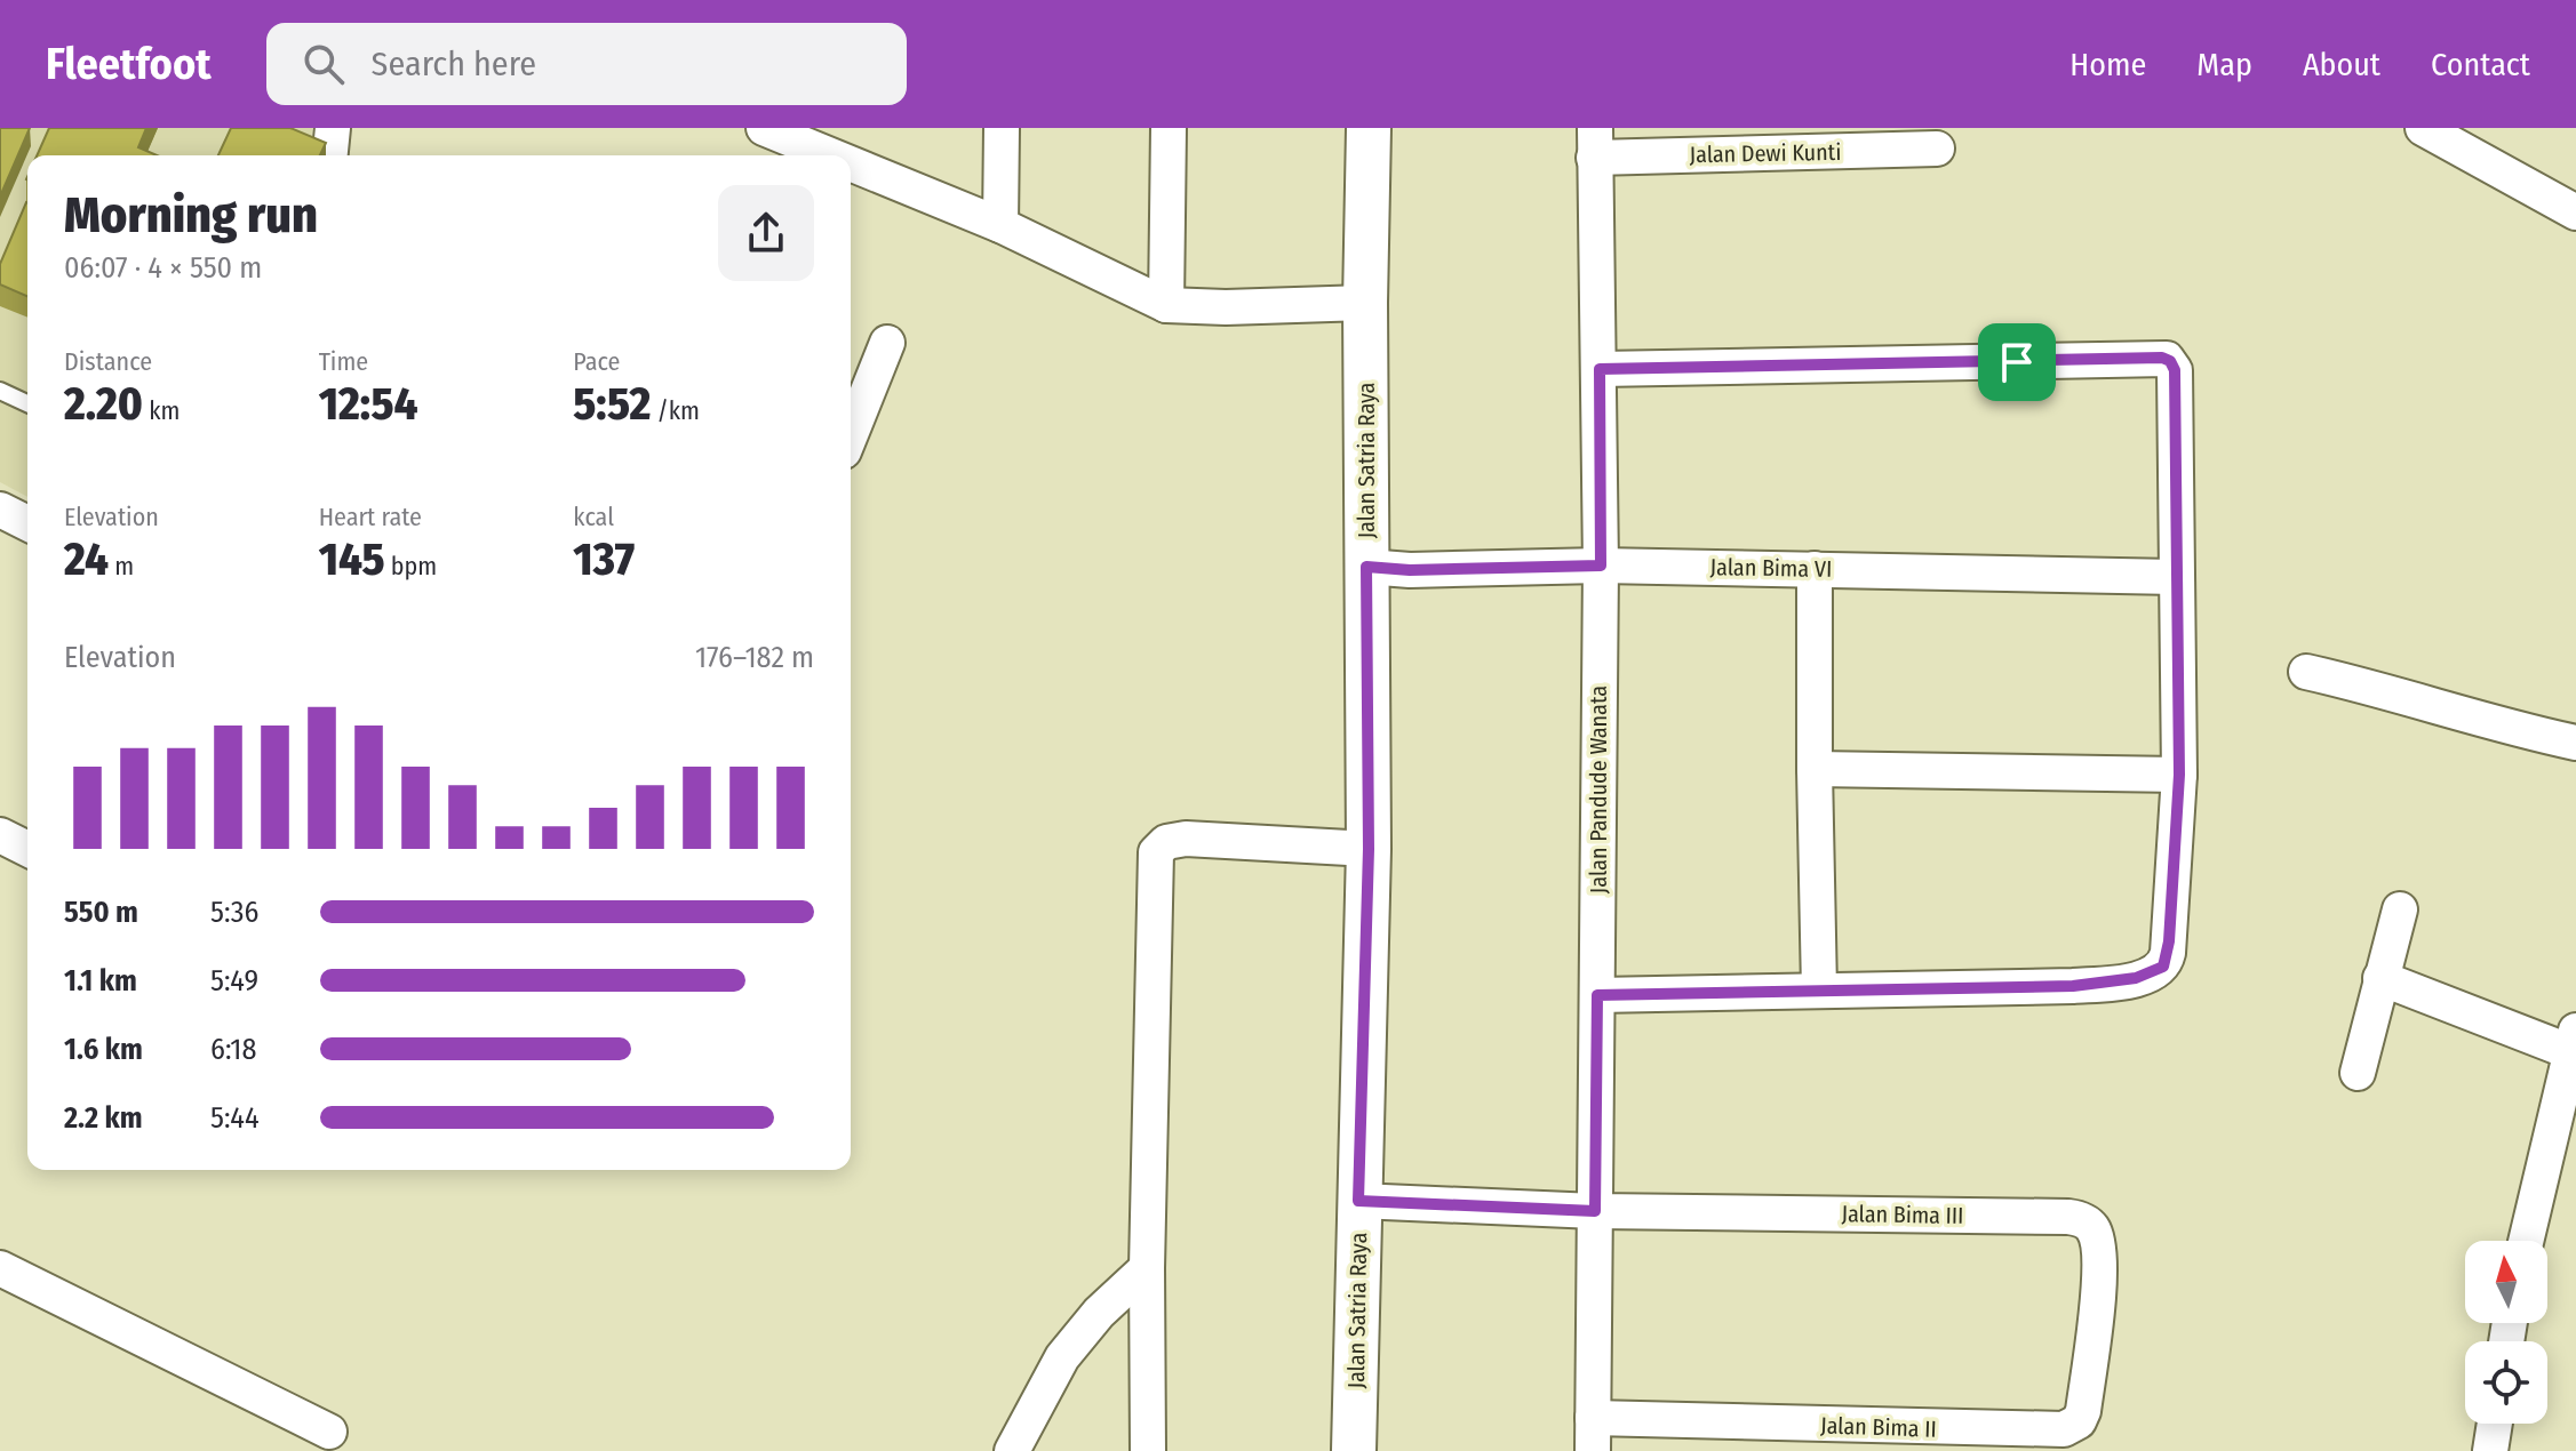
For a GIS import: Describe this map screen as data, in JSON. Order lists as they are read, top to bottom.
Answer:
{
  "streets": {
    "street": [
      "Jalan Dewi Kunti",
      "Jalan Satria Raya",
      "Jalan Bima VI",
      "Jalan Pandude Wanata",
      "Jalan Bima III",
      "Jalan Bima II"
    ]
  },
  "crossings": [
    ["Jalan Dewi Kunti", "Jalan Pandude Wanata"],
    ["Jalan Satria Raya", "Jalan Bima VI"],
    ["Jalan Satria Raya", "Jalan Bima III"],
    ["Jalan Bima VI", "Jalan Pandude Wanata"],
    ["Jalan Pandude Wanata", "Jalan Bima III"],
    ["Jalan Pandude Wanata", "Jalan Bima II"],
    ["Jalan Bima III", "Jalan Bima II"]
  ],
  "north": "top",
  "page": {
    "header": "Fleetfoot",
    "search": "Search here",
    "nav": [
      "Home",
      "Map",
      "About",
      "Contact"
    ],
    "heading": ["Morning run", "06:07 · 4 × 550 m"],
    "stats": [
      ["Distance", "2.20 km"],
      ["Time", "12:54"],
      ["Pace", "5:52 /km"],
      ["Elevation", "24 m"],
      ["Heart rate", "145 bpm"],
      ["kcal", "137"]
    ],
    "chart": ["Elevation", "176–182 m"],
    "list": [
      {
        "name": "550 m",
        "note": "5:36"
      },
      {
        "name": "1.1 km",
        "note": "5:49"
      },
      {
        "name": "1.6 km",
        "note": "6:18"
      },
      {
        "name": "2.2 km",
        "note": "5:44"
      }
    ]
  }
}
